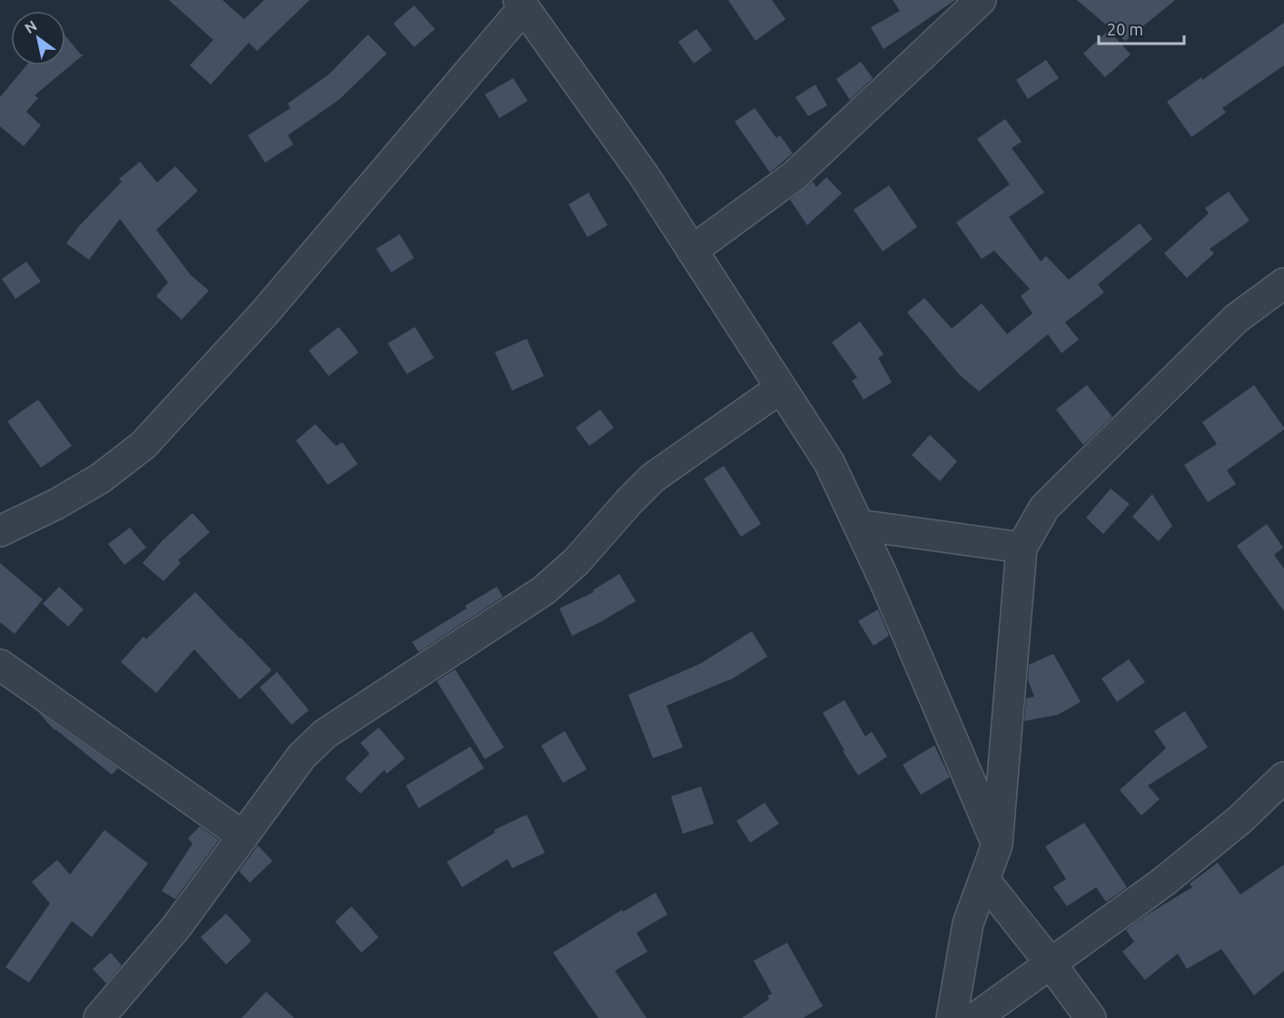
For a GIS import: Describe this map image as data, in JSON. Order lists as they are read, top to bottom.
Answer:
{
  "scale_bar": "20 m",
  "north": "top left"
}
